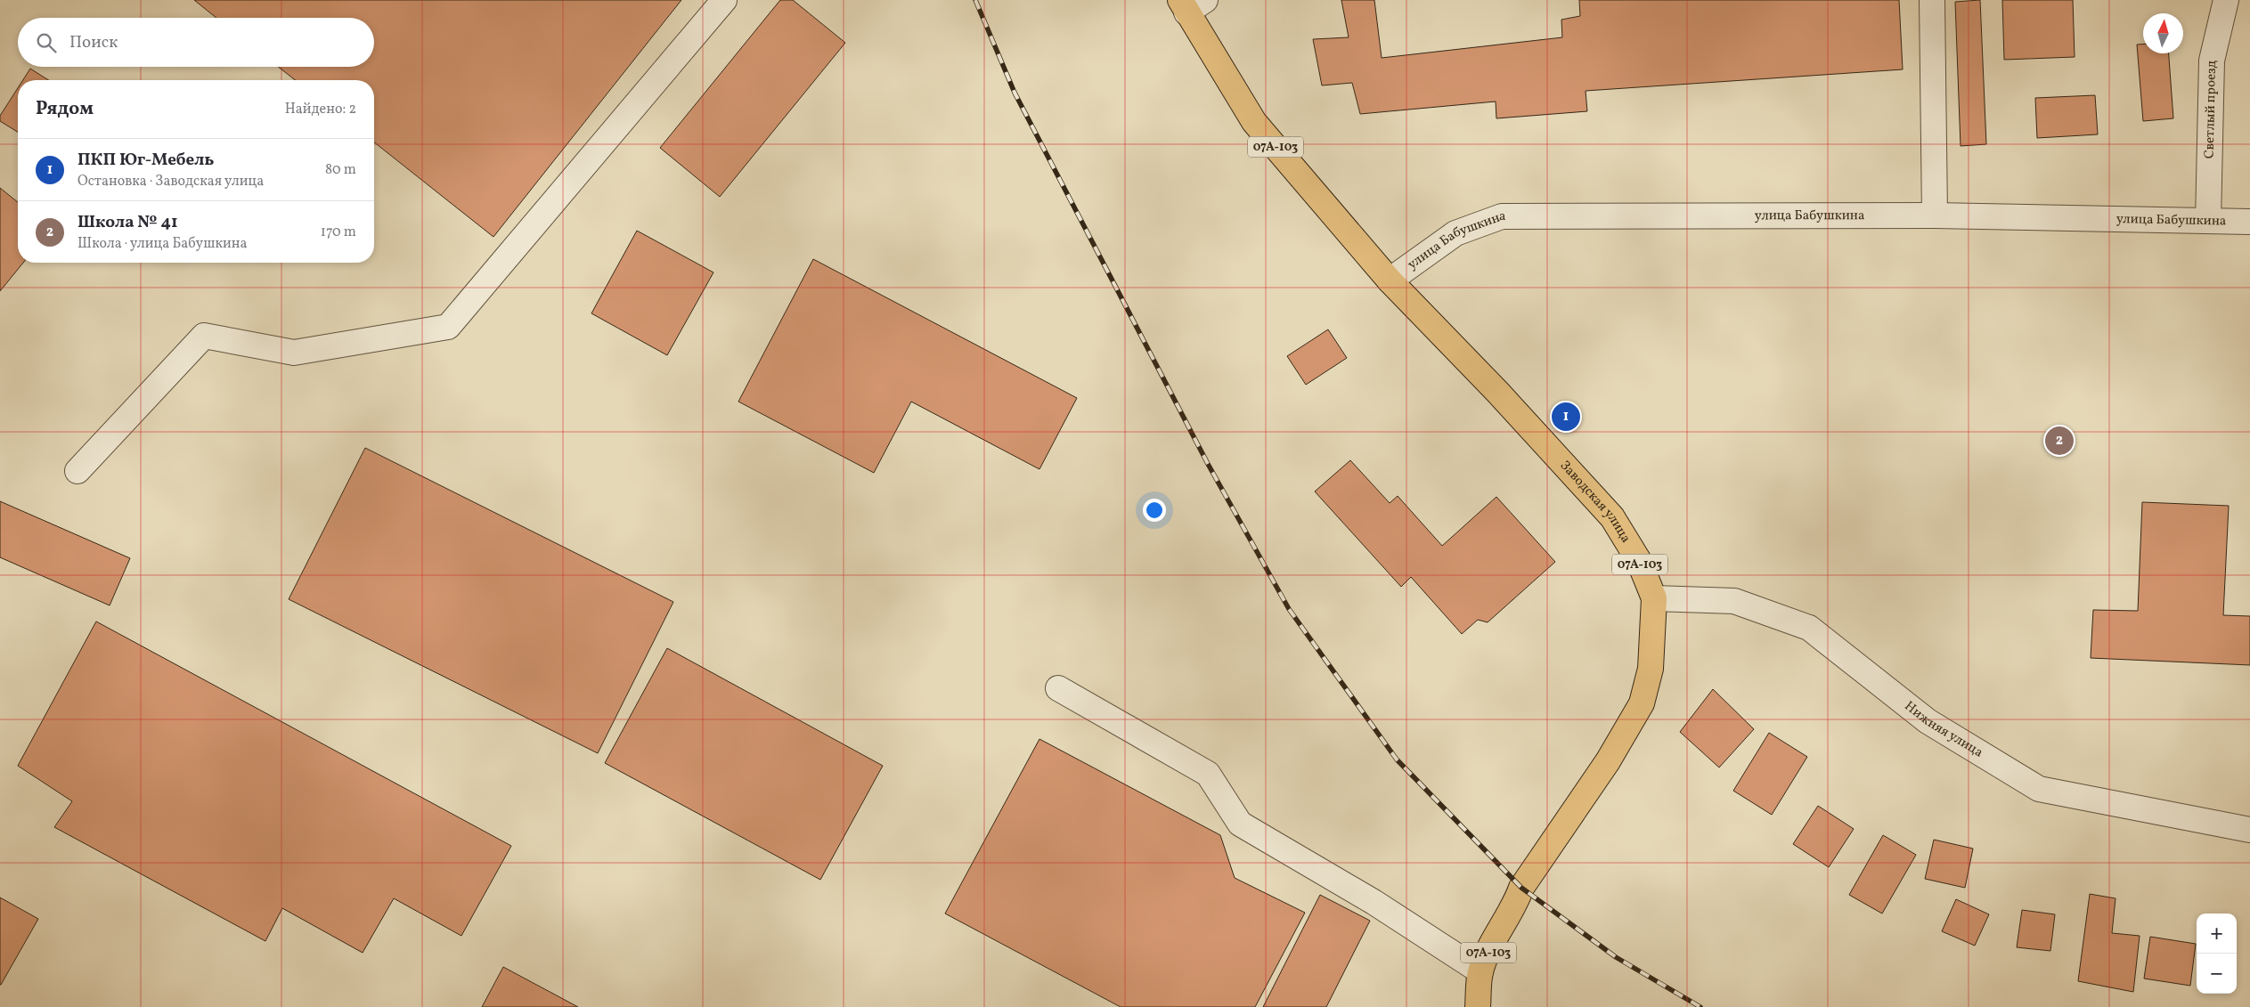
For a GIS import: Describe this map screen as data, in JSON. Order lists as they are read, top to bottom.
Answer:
{
  "streets": {
    "main road": ["07А-103", "Заводская улица"],
    "street": ["Светлый проезд", "улица Бабушкина", "Нижняя улица"]
  },
  "crossings": [
    ["Светлый проезд", "улица Бабушкина"],
    ["07А-103", "улица Бабушкина"],
    ["07А-103", "Заводская улица"],
    ["улица Бабушкина", "Заводская улица"],
    ["Заводская улица", "Нижняя улица"]
  ],
  "north": "top",
  "page": {
    "search": "Поиск",
    "heading": ["Рядом", "Найдено: 2"],
    "list": [
      {
        "mark": "1",
        "name": "ПКП Юг-Мебель",
        "note": "Остановка · Заводская улица",
        "value": "80 m"
      },
      {
        "mark": "2",
        "name": "Школа № 41",
        "note": "Школа · улица Бабушкина",
        "value": "170 m"
      }
    ],
    "pins": ["1", "2"],
    "map_buttons": ["+", "−"]
  }
}
